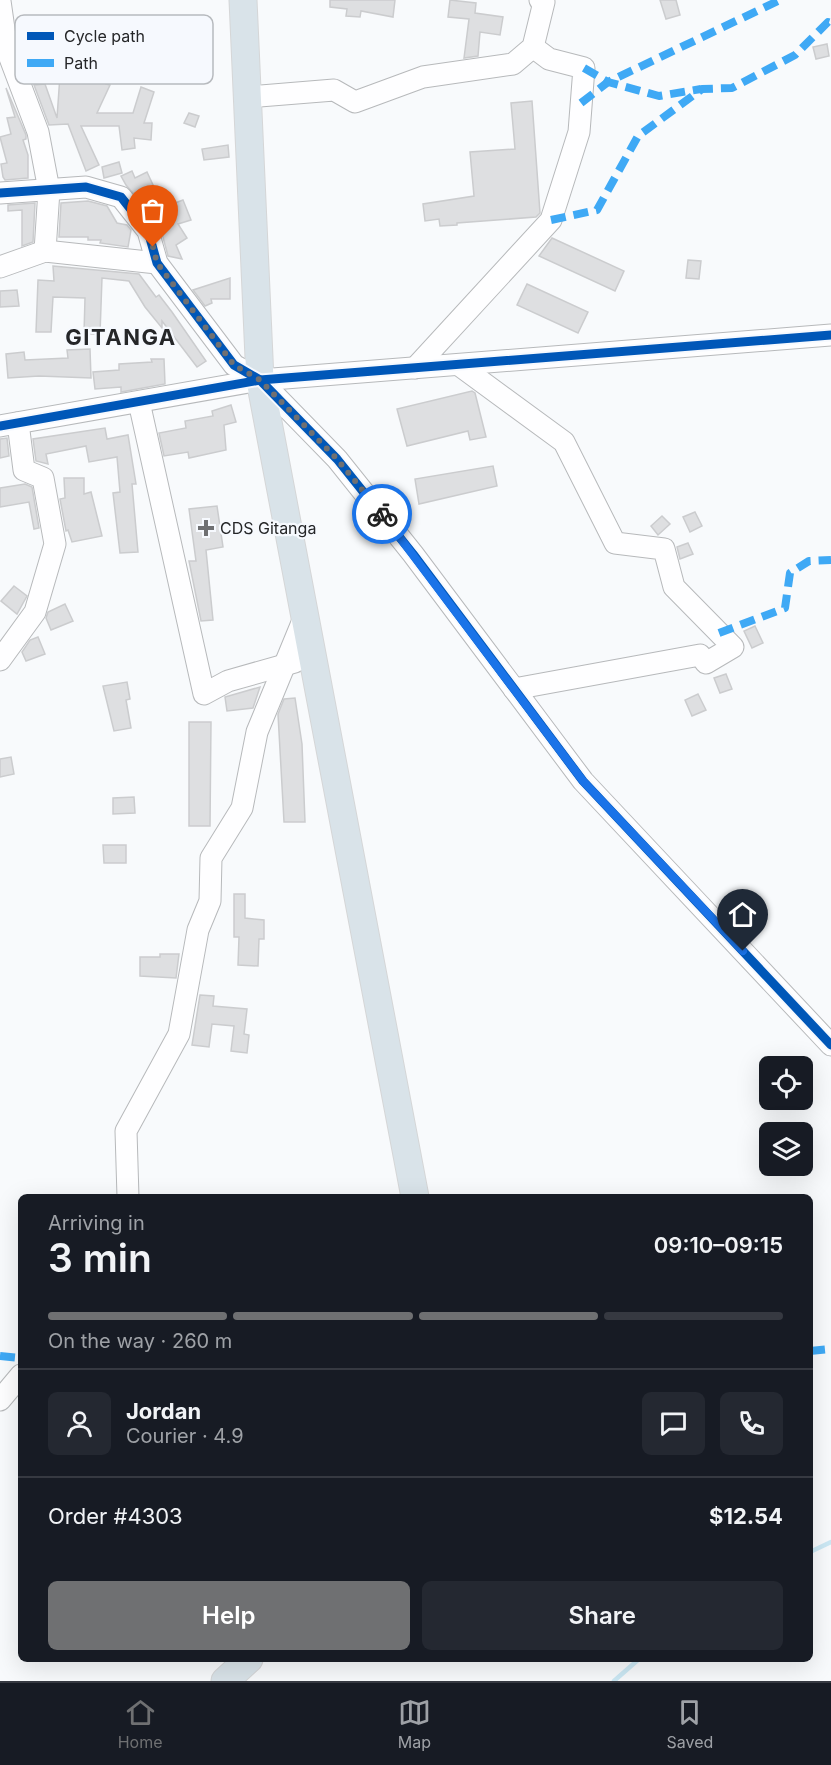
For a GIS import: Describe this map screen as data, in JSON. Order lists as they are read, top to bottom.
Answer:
{
  "districts": ["GITANGA"],
  "places": {
    "health": ["CDS Gitanga"]
  },
  "legend": ["Cycle path", "Path"],
  "page": {
    "heading": ["3 min", "Arriving in", "09:10–09:15"],
    "panel": [
      "Jordan",
      "Courier · 4.9",
      "Order #4303",
      "$12.54"
    ],
    "bar": "On the way · 260 m",
    "buttons": ["Help", "Share"],
    "tabs": ["Home", "Map", "Saved"]
  }
}
